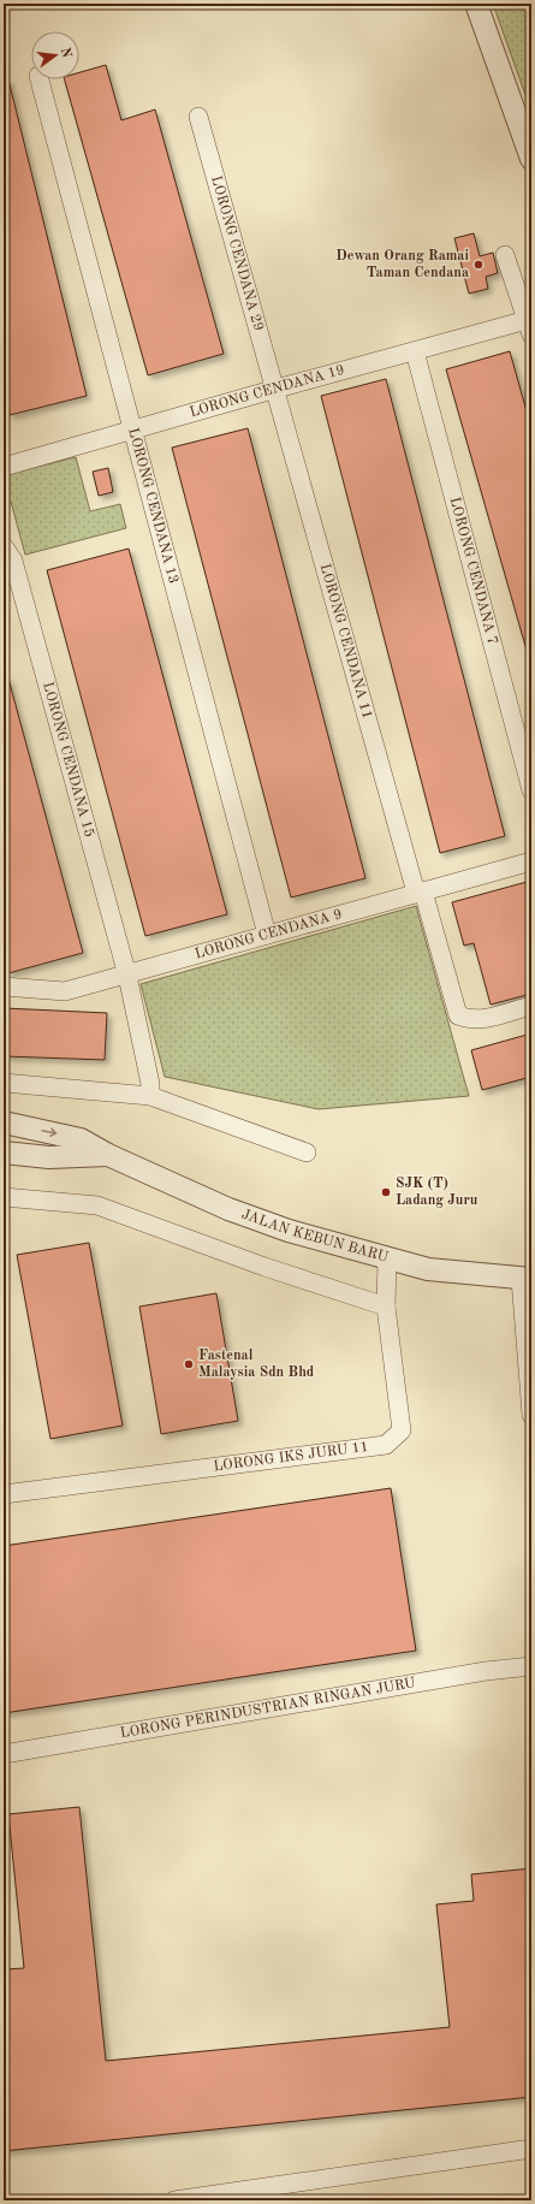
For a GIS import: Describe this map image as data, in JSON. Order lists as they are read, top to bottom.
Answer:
{
  "streets": {
    "street": [
      "LORONG CENDANA 29",
      "LORONG CENDANA 19",
      "LORONG CENDANA 13",
      "LORONG CENDANA 7",
      "LORONG CENDANA 11",
      "LORONG CENDANA 15",
      "LORONG CENDANA 9",
      "JALAN KEBUN BARU",
      "LORONG IKS JURU 11",
      "LORONG PERINDUSTRIAN RINGAN JURU"
    ]
  },
  "crossings": [
    ["LORONG CENDANA 29", "LORONG CENDANA 19"],
    ["LORONG CENDANA 29", "LORONG CENDANA 11"],
    ["LORONG CENDANA 19", "LORONG CENDANA 13"],
    ["LORONG CENDANA 19", "LORONG CENDANA 7"],
    ["LORONG CENDANA 19", "LORONG CENDANA 11"],
    ["LORONG CENDANA 13", "LORONG CENDANA 9"],
    ["LORONG CENDANA 11", "LORONG CENDANA 9"],
    ["LORONG CENDANA 15", "LORONG CENDANA 9"],
    ["JALAN KEBUN BARU", "LORONG IKS JURU 11"]
  ],
  "places": ["Dewan Orang Ramai Taman Cendana", "SJK (T) Ladang Juru", "Fastenal Malaysia Sdn Bhd"],
  "north": "right"
}
